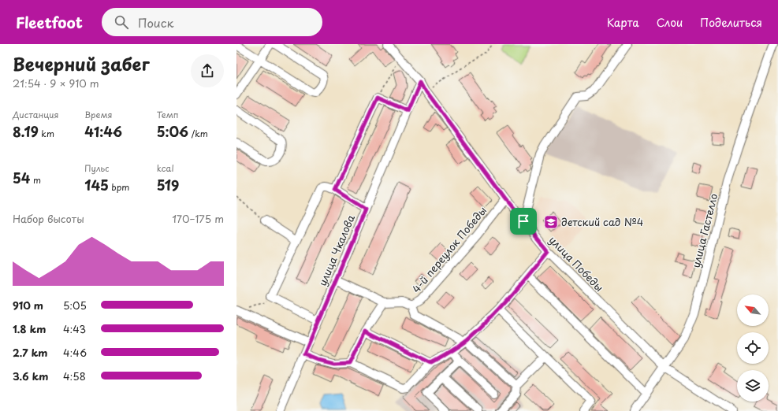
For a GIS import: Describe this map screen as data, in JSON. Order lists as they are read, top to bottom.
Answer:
{
  "streets": {
    "street": [
      "улица Гастелло",
      "4-й переулок Победы",
      "улица Чкалова",
      "улица Победы"
    ]
  },
  "crossings": [
    ["улица Гастелло", "улица Победы"],
    ["4-й переулок Победы", "улица Чкалова"],
    ["4-й переулок Победы", "улица Победы"],
    ["улица Чкалова", "улица Победы"]
  ],
  "places": {
    "school or university": ["детский сад №4"]
  },
  "north": "top left",
  "page": {
    "header": "Fleetfoot",
    "search": "Поиск",
    "nav": ["Карта", "Слои", "Поделиться"],
    "heading": ["Вечерний забег", "21:54 · 9 × 910 m"],
    "stats": [
      ["Дистанция", "8.19 km"],
      ["Время", "41:46"],
      ["Темп", "5:06 /km"],
      ["54 m"],
      ["Пульс", "145 bpm"],
      ["kcal", "519"]
    ],
    "chart": ["Набор высоты", "170–175 m"],
    "list": [
      {
        "name": "910 m",
        "note": "5:05"
      },
      {
        "name": "1.8 km",
        "note": "4:43"
      },
      {
        "name": "2.7 km",
        "note": "4:46"
      },
      {
        "name": "3.6 km",
        "note": "4:58"
      }
    ]
  }
}
